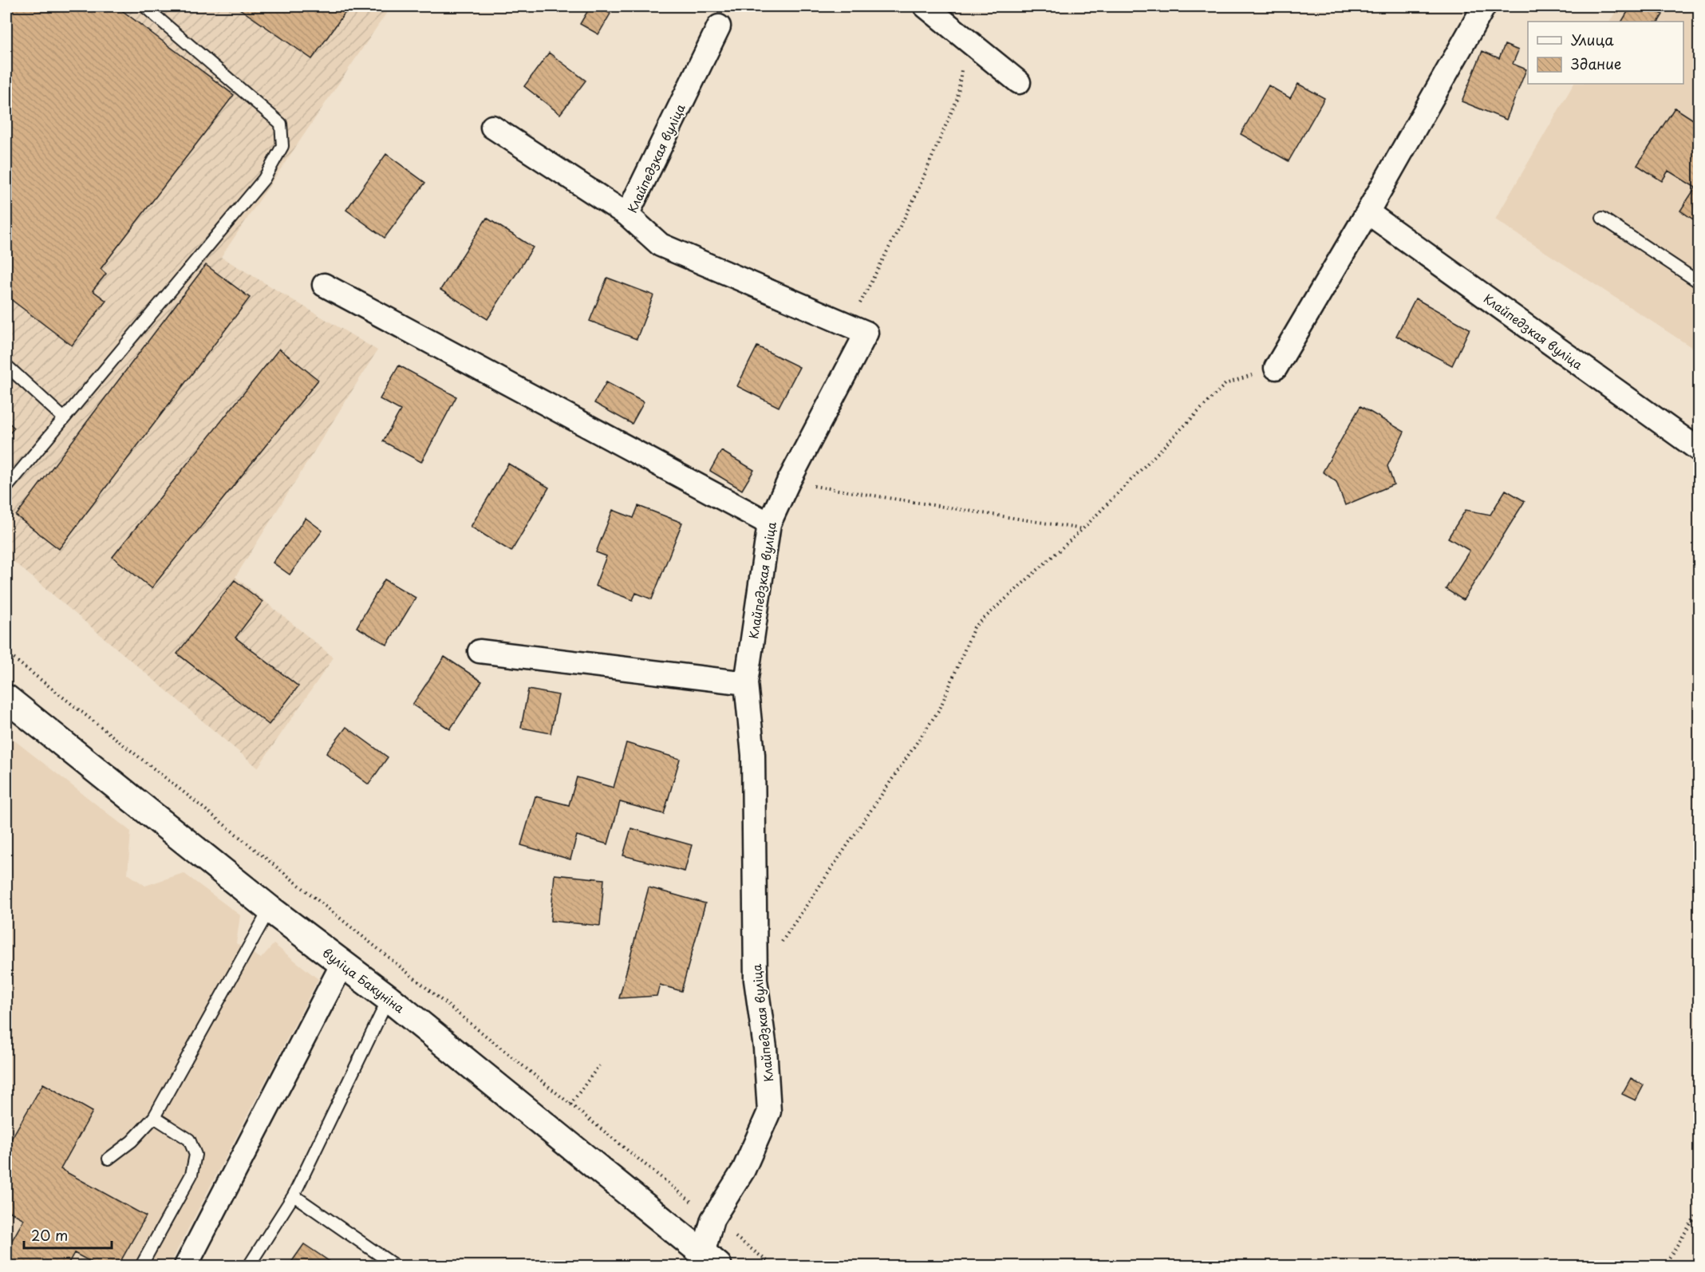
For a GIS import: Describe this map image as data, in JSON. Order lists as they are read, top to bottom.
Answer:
{
  "streets": {
    "street": ["Клайпедзкая вуліца", "вуліца Бакуніна"]
  },
  "crossings": [
    ["Клайпедзкая вуліца", "вуліца Бакуніна"]
  ],
  "legend": ["Улица", "Здание"],
  "scale_bar": "20 m"
}
